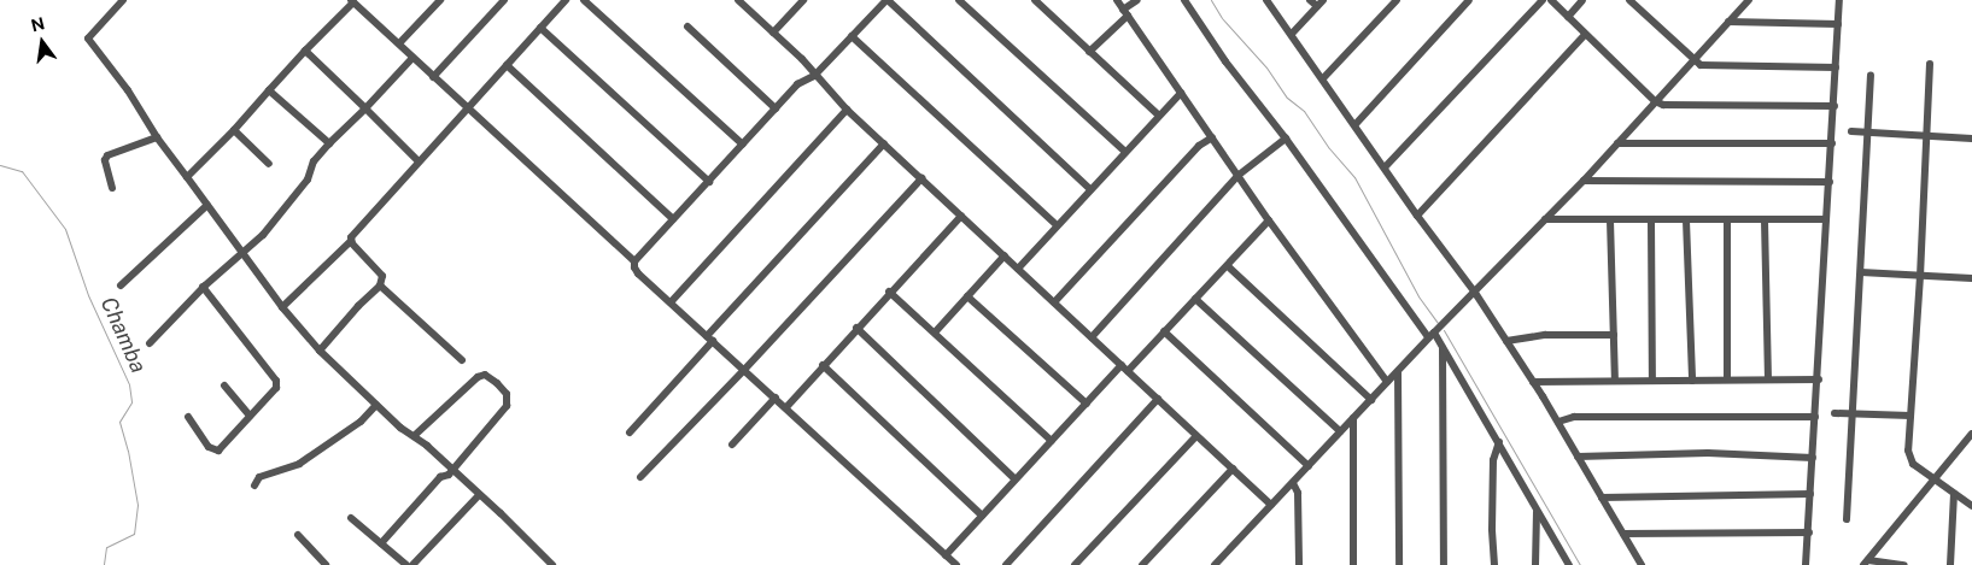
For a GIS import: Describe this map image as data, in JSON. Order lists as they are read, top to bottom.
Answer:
{
  "water": ["Chamba"],
  "north": "top"
}
